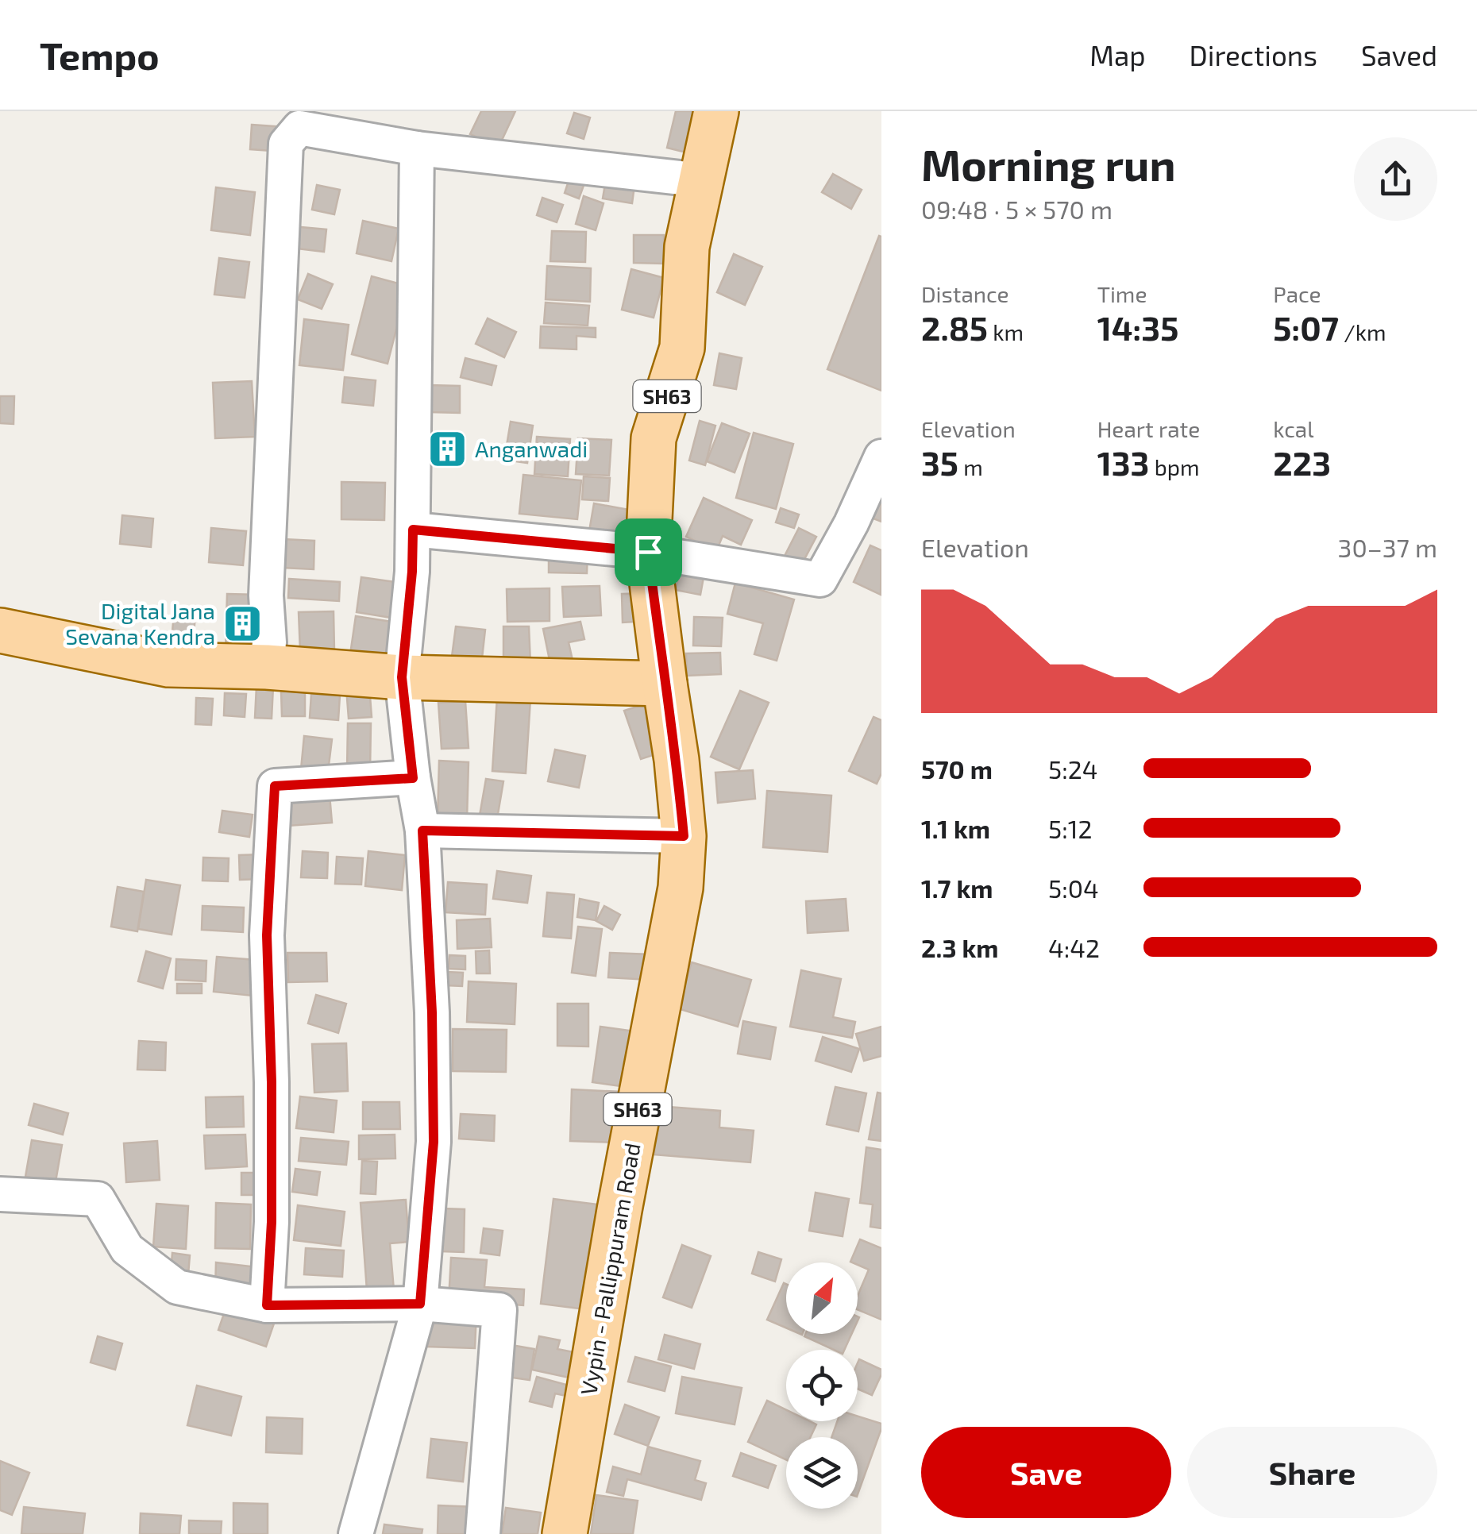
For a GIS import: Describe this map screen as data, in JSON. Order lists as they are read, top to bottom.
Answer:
{
  "streets": {
    "main road": ["SH63", "Vypin - Pallippuram Road"]
  },
  "places": {
    "building": ["Anganwadi", "Digital Jana Sevana Kendra"]
  },
  "north": "top right",
  "page": {
    "header": "Tempo",
    "nav": ["Map", "Directions", "Saved"],
    "heading": ["Morning run", "09:48 · 5 × 570 m"],
    "stats": [
      ["Distance", "2.85 km"],
      ["Time", "14:35"],
      ["Pace", "5:07 /km"],
      ["Elevation", "35 m"],
      ["Heart rate", "133 bpm"],
      ["kcal", "223"]
    ],
    "chart": ["Elevation", "30–37 m"],
    "list": [
      {
        "name": "570 m",
        "note": "5:24"
      },
      {
        "name": "1.1 km",
        "note": "5:12"
      },
      {
        "name": "1.7 km",
        "note": "5:04"
      },
      {
        "name": "2.3 km",
        "note": "4:42"
      }
    ],
    "buttons": ["Save", "Share"]
  }
}
